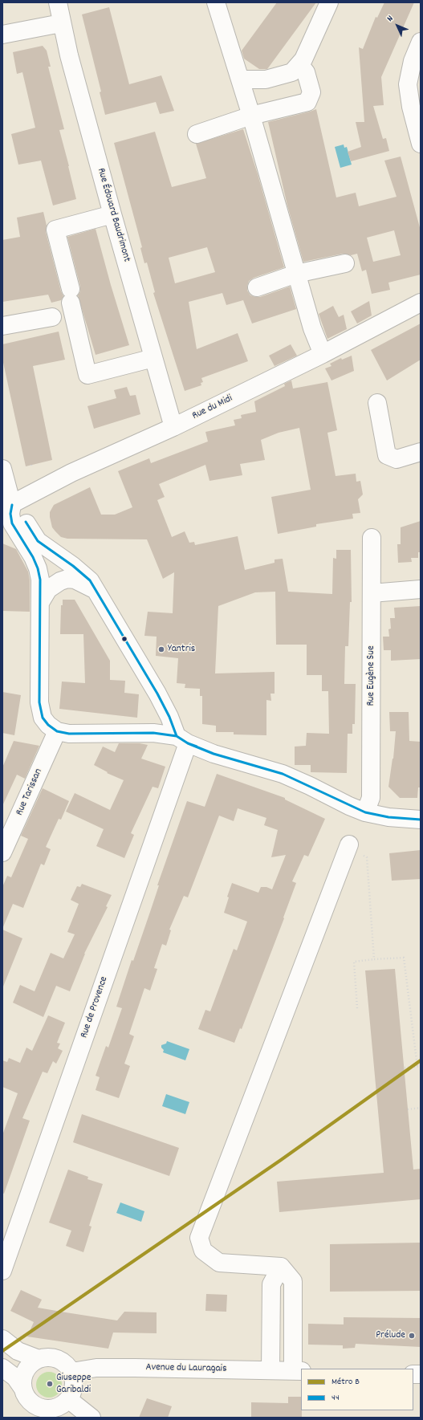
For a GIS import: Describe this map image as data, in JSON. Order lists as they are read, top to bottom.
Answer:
{
  "streets": {
    "street": [
      "Rue Édouard Baudrimont",
      "Rue du Midi",
      "Rue Eugène Sue",
      "Rue Tarissan",
      "Rue de Provence",
      "Avenue du Lauragais"
    ]
  },
  "crossings": [
    ["Rue Édouard Baudrimont", "Rue du Midi"]
  ],
  "places": ["Yantris", "Prélude", "Giuseppe Garibaldi"],
  "lines": ["transit line 44", "metro line B"],
  "legend": ["Métro B", "44"],
  "north": "top left"
}
